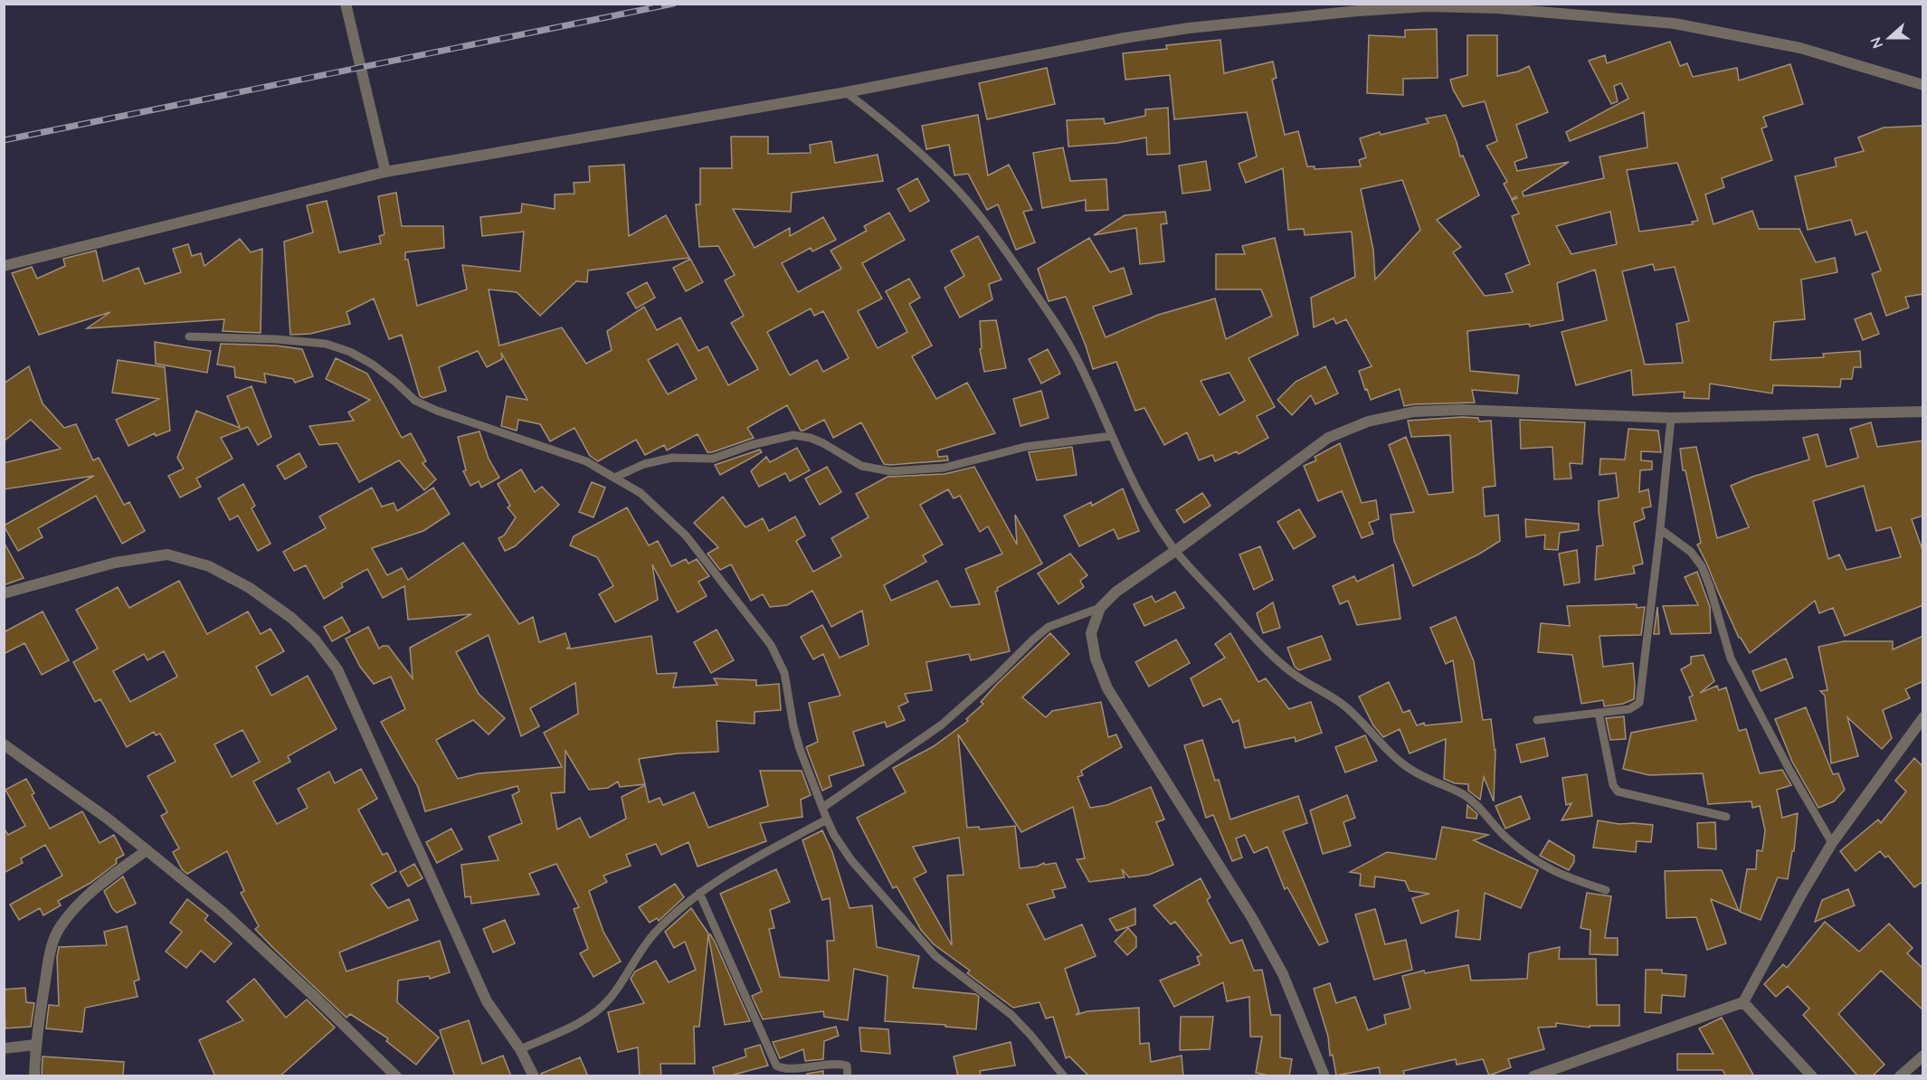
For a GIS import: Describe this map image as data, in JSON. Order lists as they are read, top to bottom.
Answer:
{
  "north": "left"
}
